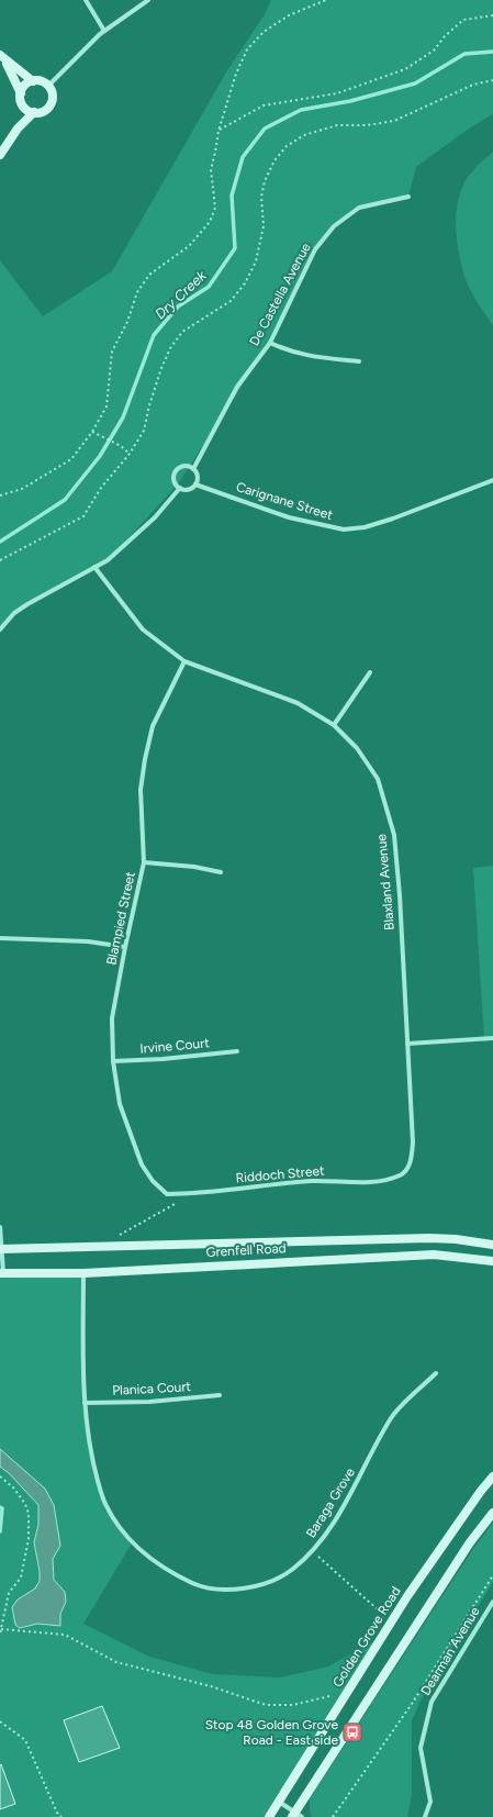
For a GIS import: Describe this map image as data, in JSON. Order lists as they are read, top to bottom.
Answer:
{
  "streets": {
    "main road": ["Grenfell Road", "Golden Grove Road"],
    "street": [
      "De Castella Avenue",
      "Carignane Street",
      "Blaxland Avenue",
      "Blampied Street",
      "Irvine Court",
      "Riddoch Street",
      "Planica Court",
      "Baraga Grove",
      "Dearman Avenue"
    ]
  },
  "crossings": [
    ["De Castella Avenue", "Carignane Street"],
    ["Blaxland Avenue", "Blampied Street"],
    ["Blaxland Avenue", "Riddoch Street"],
    ["Blampied Street", "Irvine Court"],
    ["Blampied Street", "Riddoch Street"],
    ["Grenfell Road", "Baraga Grove"],
    ["Planica Court", "Baraga Grove"]
  ],
  "water": ["Dry Creek"],
  "places": {
    "bus stop": ["Stop 48 Golden Grove Road - East side"]
  }
}
